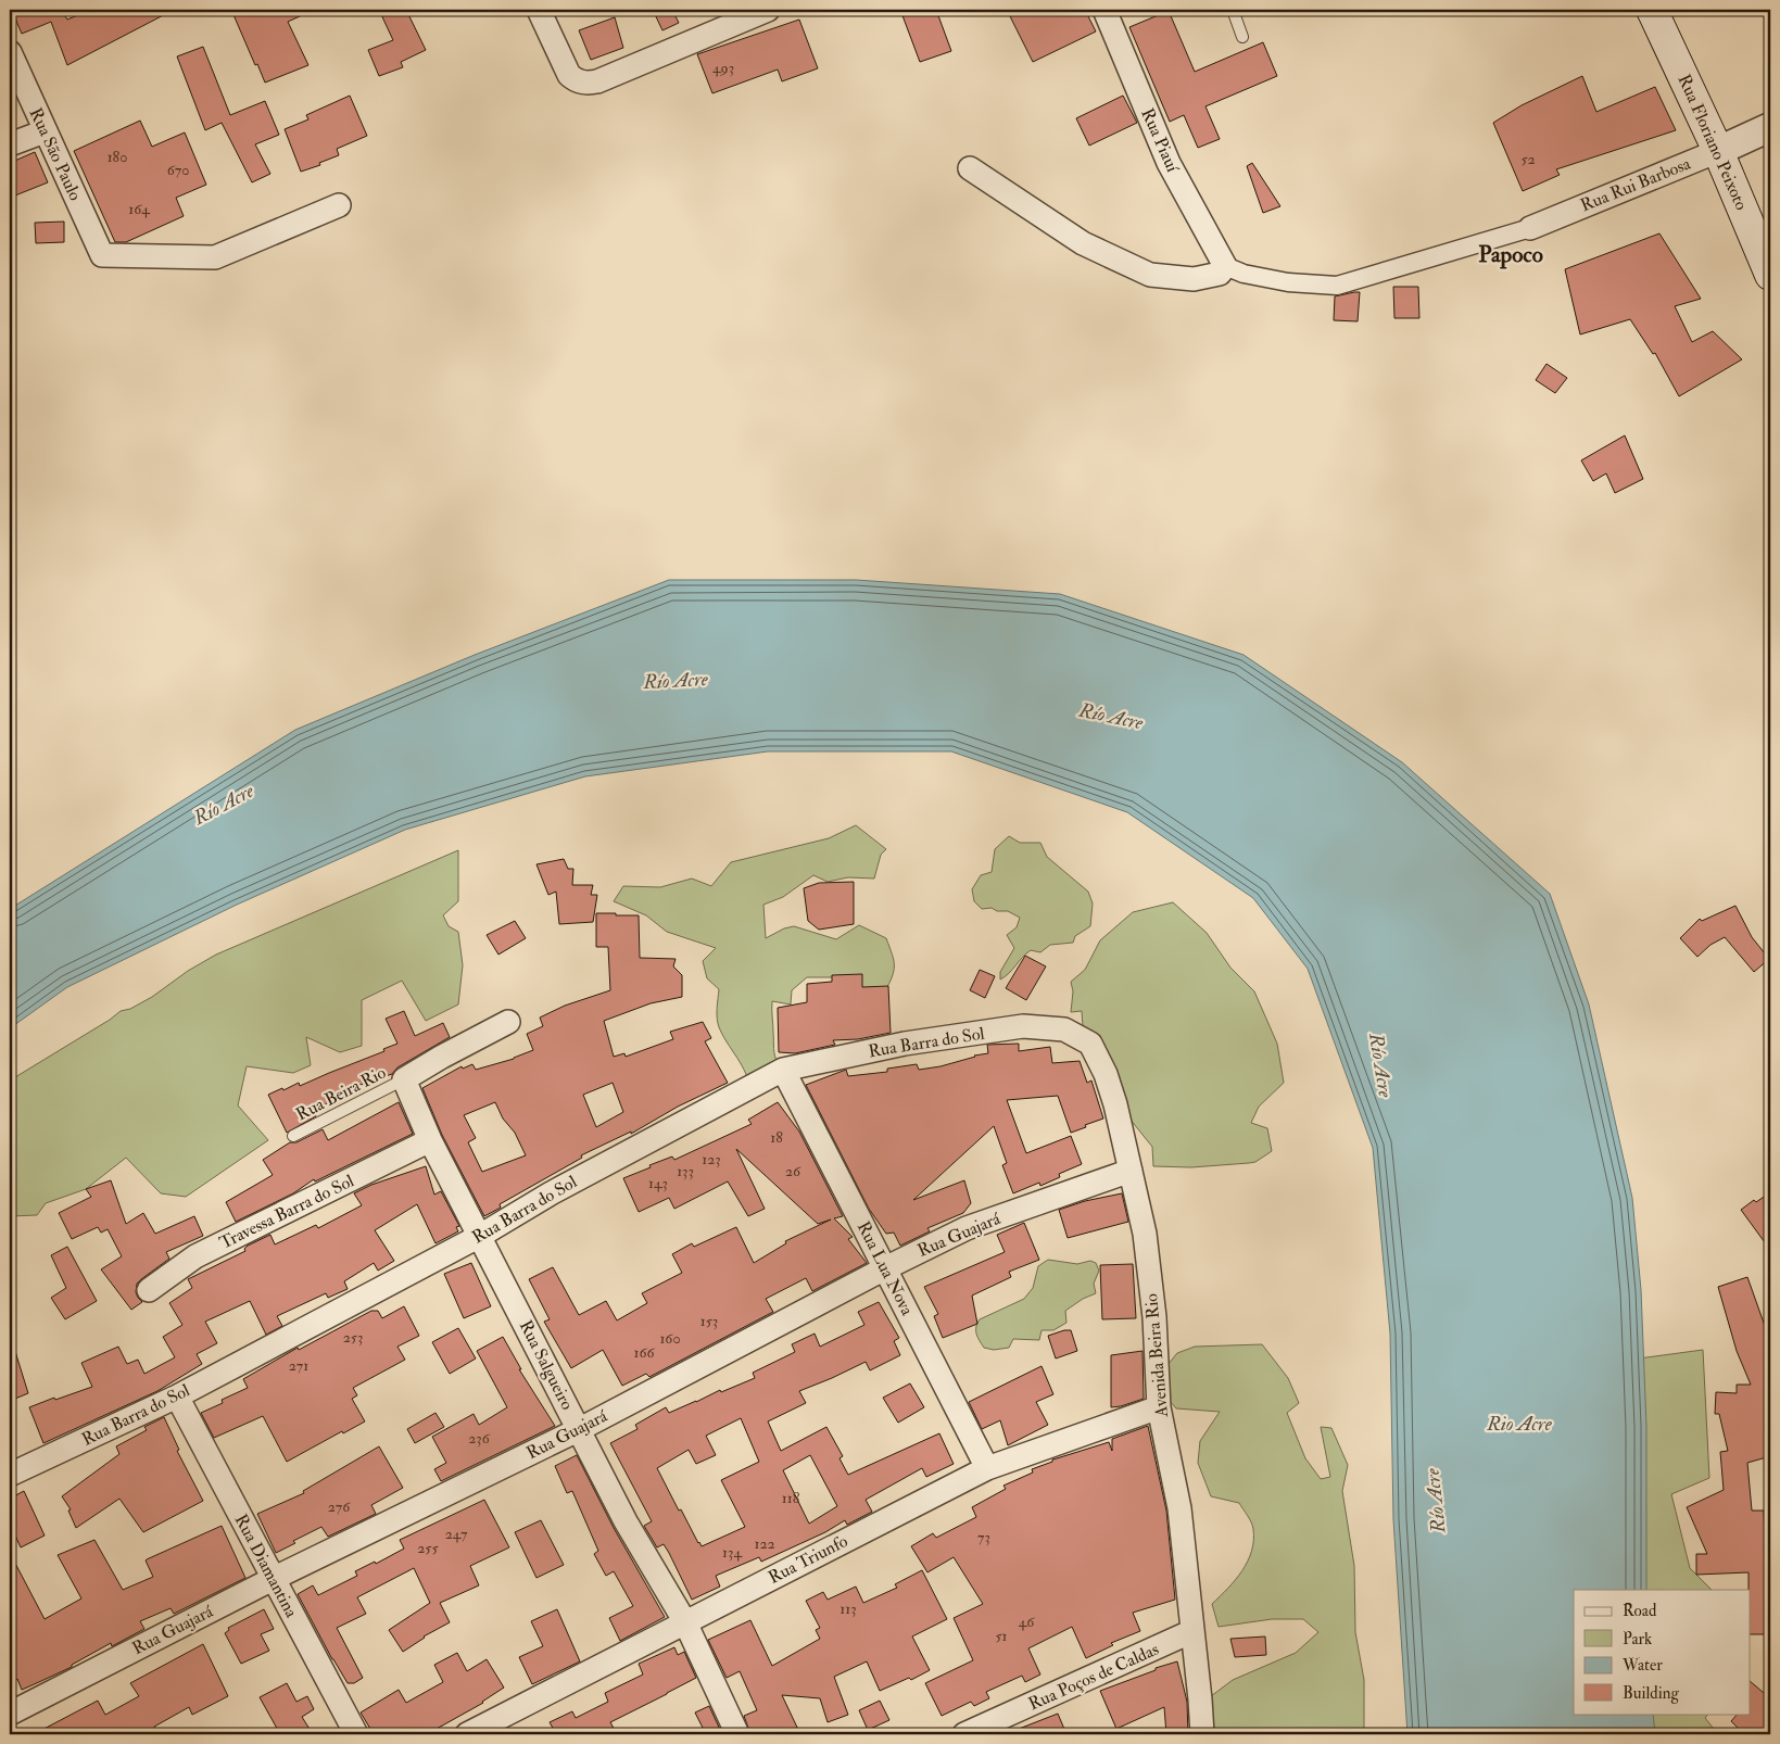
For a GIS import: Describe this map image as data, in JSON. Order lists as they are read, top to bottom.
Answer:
{
  "streets": {
    "main road": ["Rua Floriano Peixoto"],
    "street": [
      "Rua Piauí",
      "Rua São Paulo",
      "Rua Rui Barbosa",
      "Rua Barra do Sol",
      "Travessa Barra do Sol",
      "Rua Guajará",
      "Rua Lua Nova",
      "Avenida Beira Rio",
      "Rua Salgueiro",
      "Rua Triunfo",
      "Rua Diamantina",
      "Rua Poços de Caldas"
    ],
    "lane": ["Rua Beira Rio"]
  },
  "crossings": [
    ["Rua Floriano Peixoto", "Rua Rui Barbosa"],
    ["Rua Barra do Sol", "Rua Lua Nova"],
    ["Rua Barra do Sol", "Avenida Beira Rio"],
    ["Rua Barra do Sol", "Rua Salgueiro"],
    ["Rua Barra do Sol", "Rua Diamantina"],
    ["Rua Beira Rio", "Rua Salgueiro"],
    ["Travessa Barra do Sol", "Rua Salgueiro"],
    ["Rua Guajará", "Rua Lua Nova"],
    ["Rua Guajará", "Avenida Beira Rio"],
    ["Rua Guajará", "Rua Salgueiro"],
    ["Rua Guajará", "Rua Diamantina"],
    ["Rua Lua Nova", "Rua Triunfo"],
    ["Avenida Beira Rio", "Rua Triunfo"],
    ["Avenida Beira Rio", "Rua Poços de Caldas"],
    ["Rua Salgueiro", "Rua Triunfo"]
  ],
  "districts": ["Papoco"],
  "water": ["Río Acre", "Rio Acre"],
  "house_numbers": [
    "493",
    "180",
    "52",
    "670",
    "164",
    "18",
    "123",
    "133",
    "26",
    "143",
    "153",
    "253",
    "160",
    "166",
    "271",
    "236",
    "118",
    "276",
    "247",
    "73",
    "122",
    "255",
    "134",
    "113",
    "46",
    "51"
  ],
  "legend": [
    "Road",
    "Park",
    "Water",
    "Building"
  ]
}
